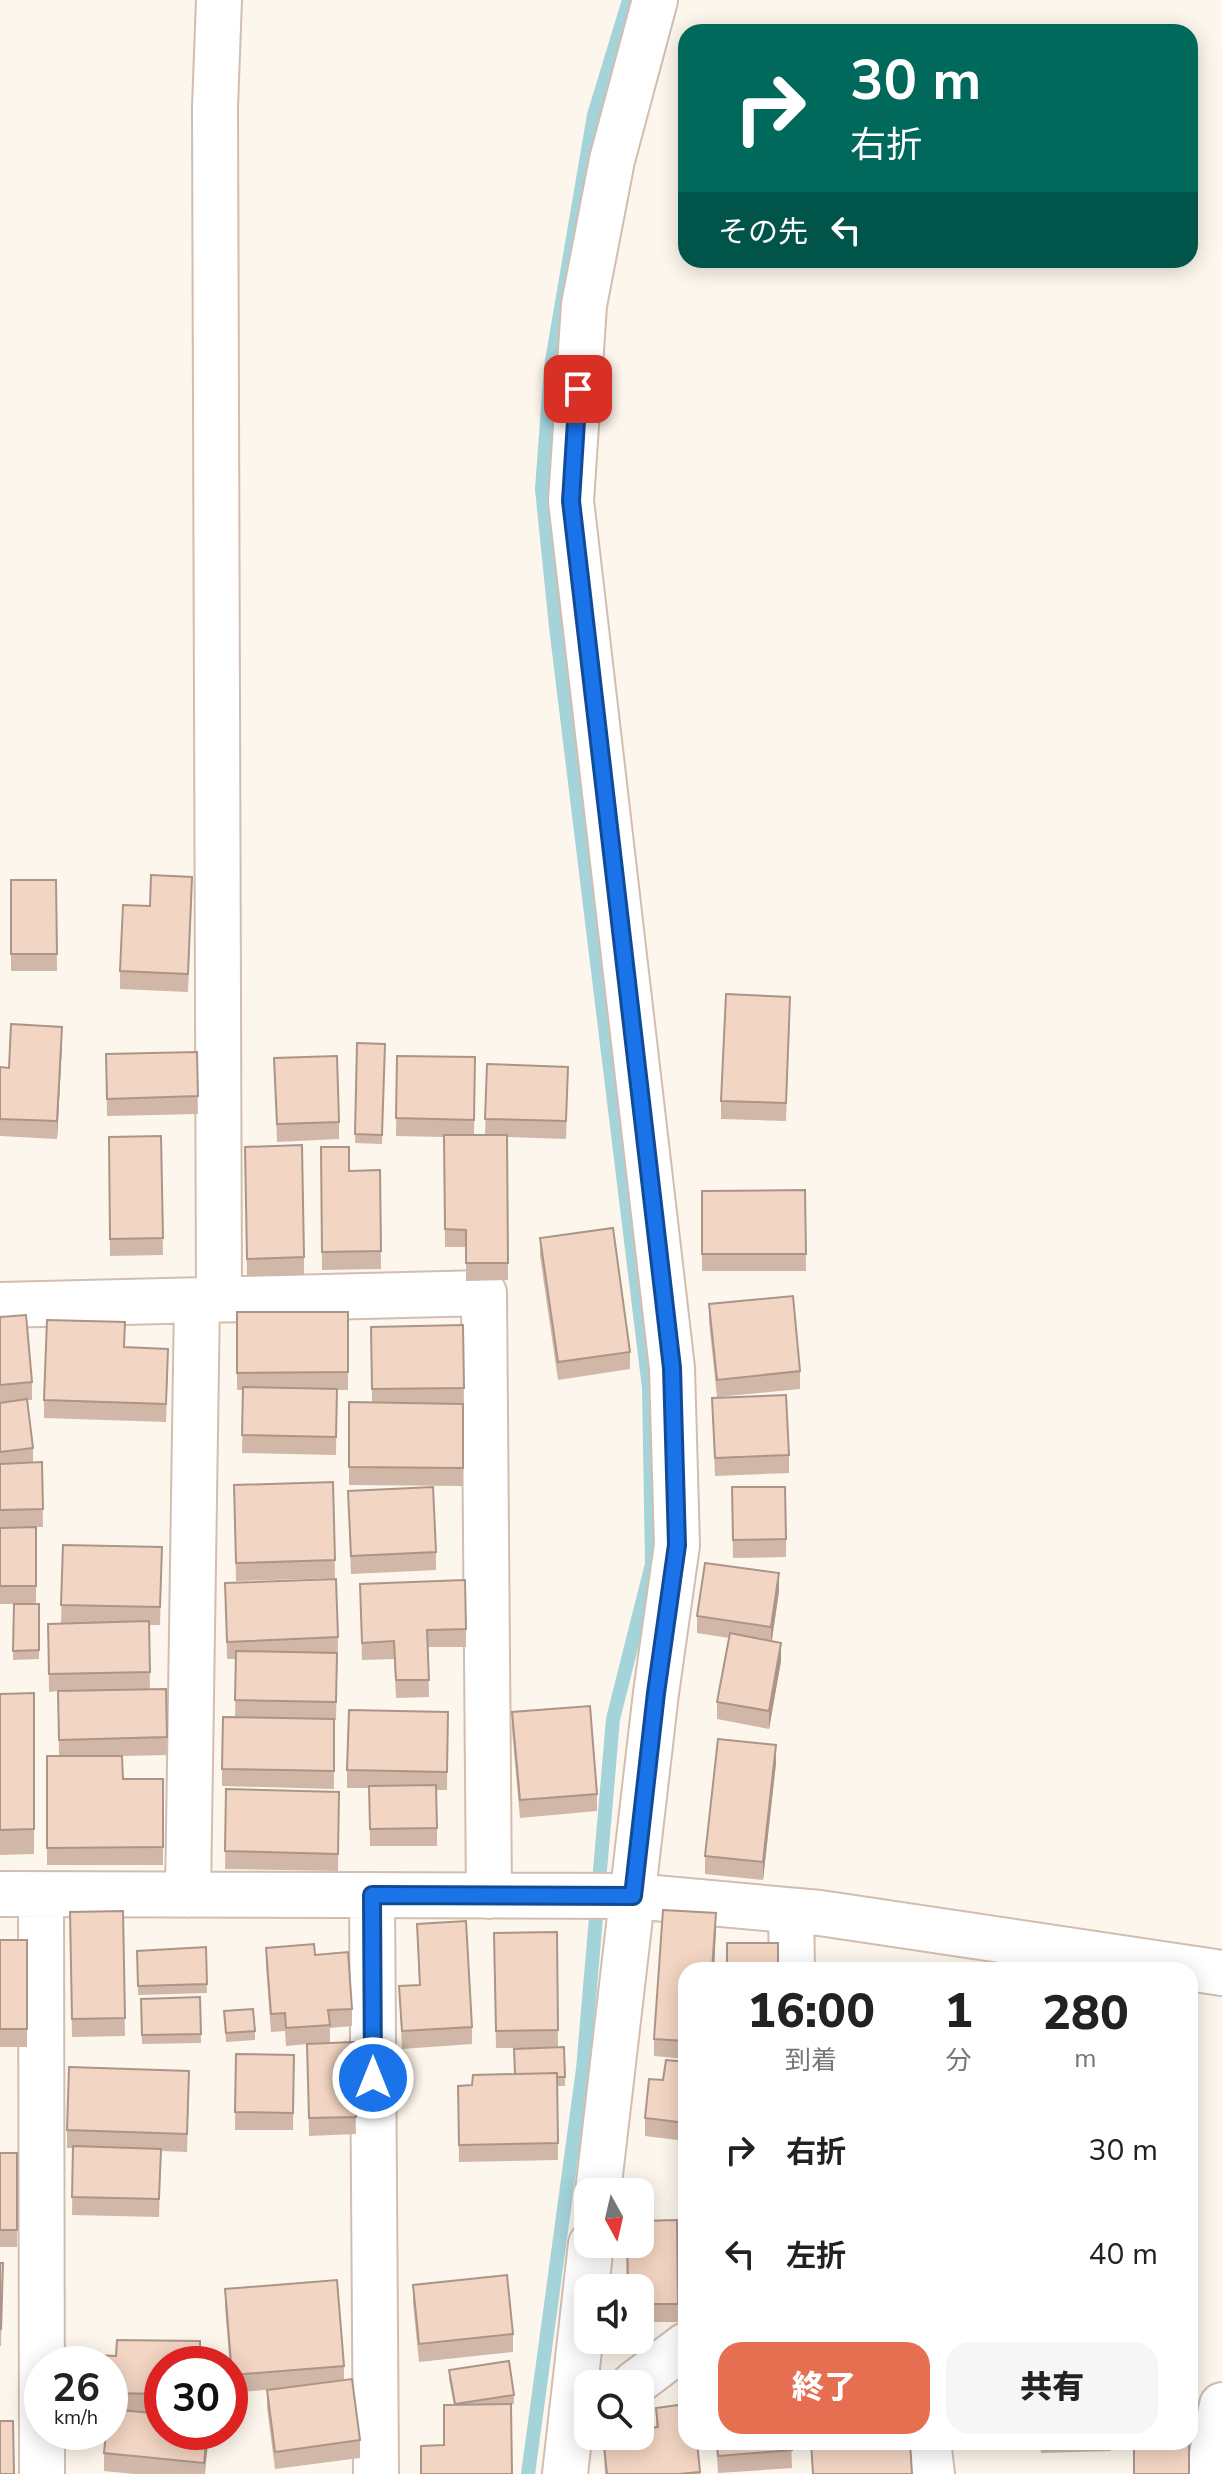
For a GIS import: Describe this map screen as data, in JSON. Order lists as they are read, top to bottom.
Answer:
{
  "north": "bottom",
  "page": {
    "turn": ["30 m", "右折"],
    "then": "その先",
    "eta": [
      "16:00",
      "到着",
      "1",
      "分",
      "280",
      "m"
    ],
    "list": [
      {
        "name": "右折",
        "value": "30 m"
      },
      {
        "name": "左折",
        "value": "40 m"
      }
    ],
    "buttons": ["終了", "共有"],
    "speed": "26 km/h",
    "limit": "30"
  }
}
